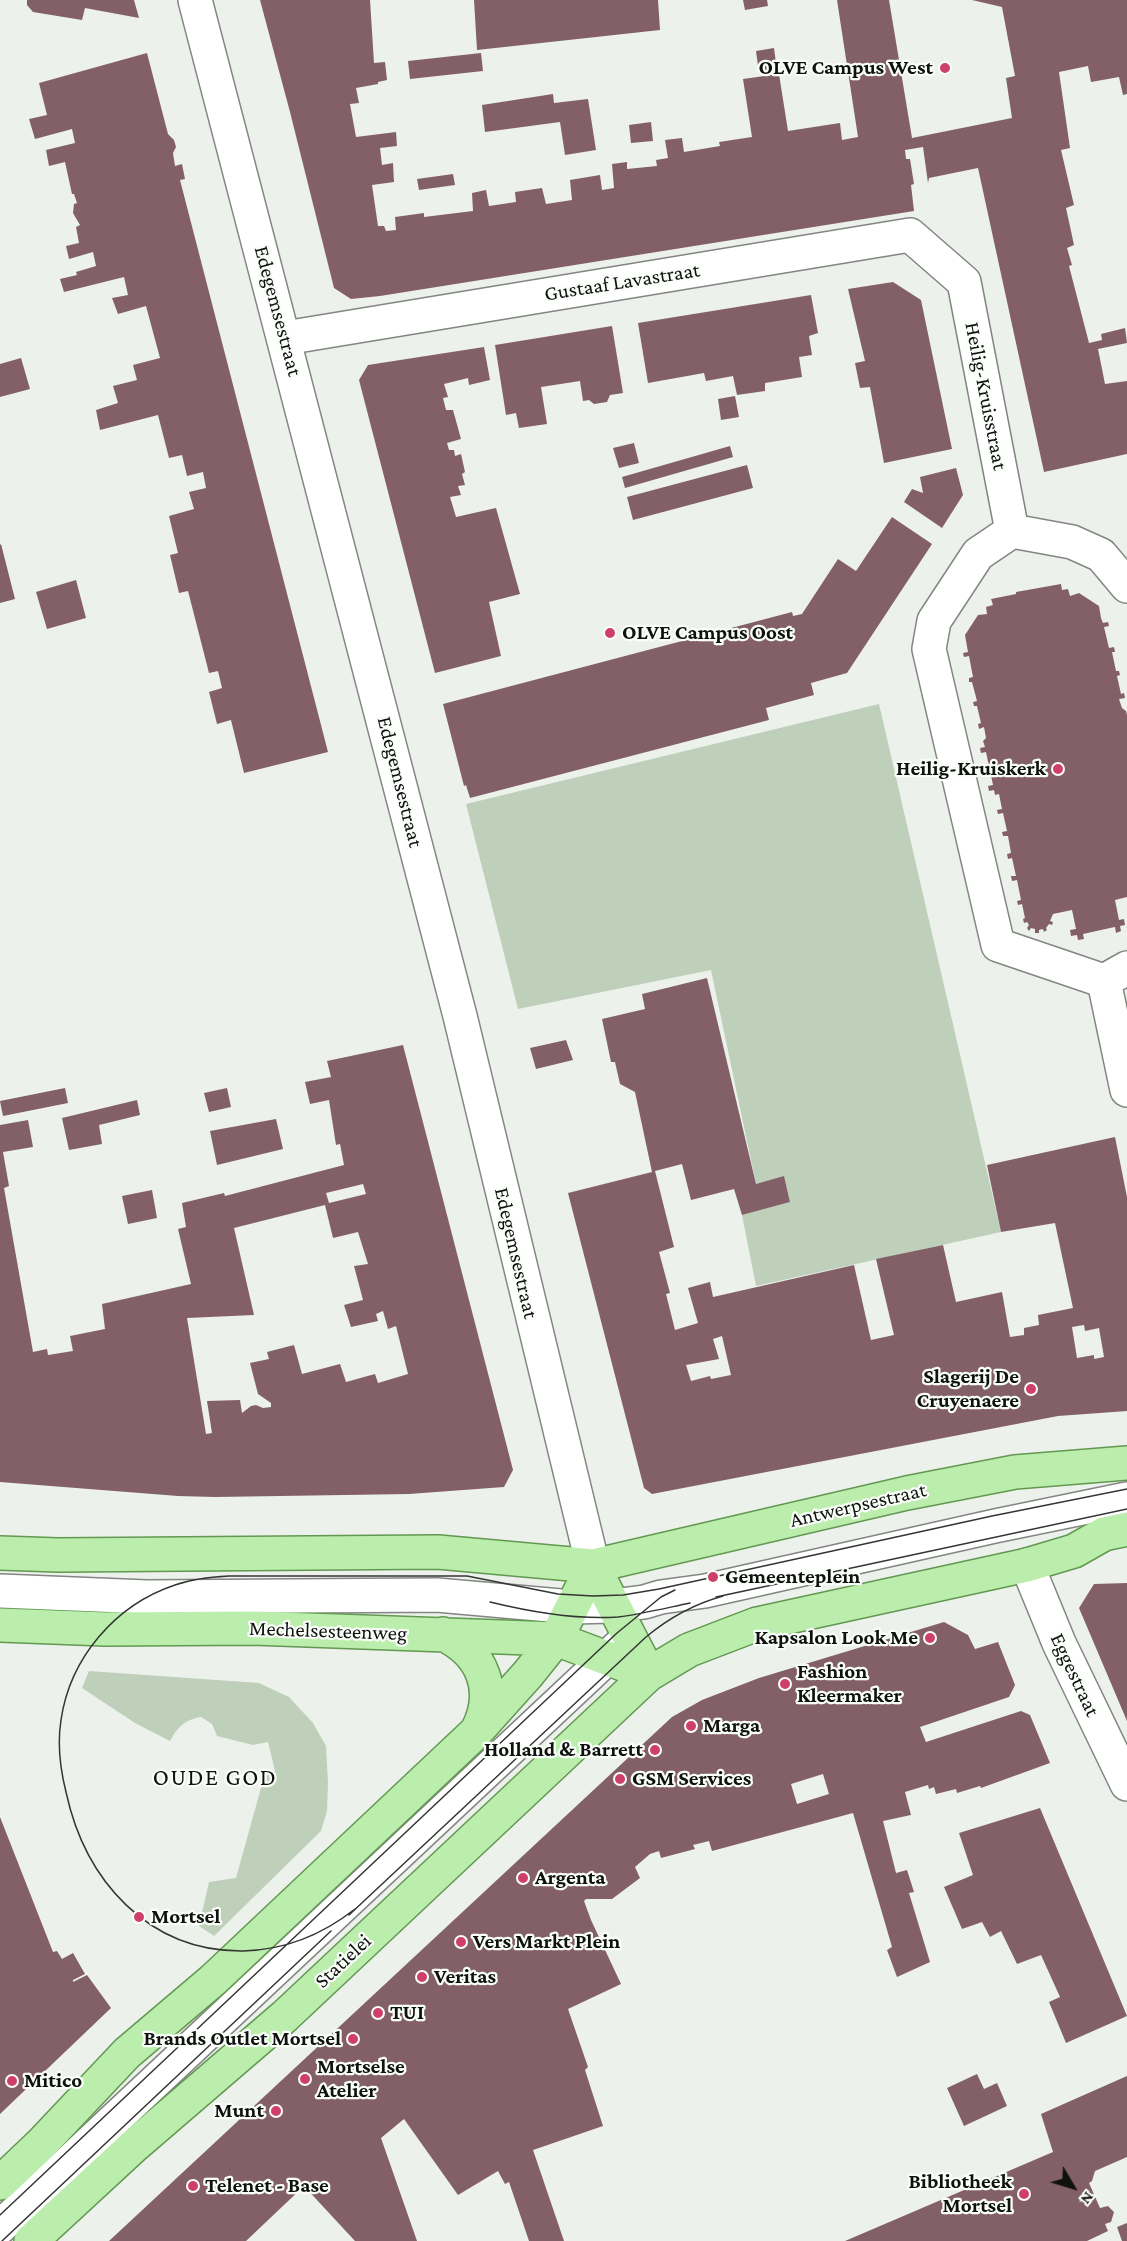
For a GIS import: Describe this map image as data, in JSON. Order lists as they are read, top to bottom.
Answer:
{
  "streets": {
    "main road": ["Antwerpsestraat", "Mechelsesteenweg", "Statielei"],
    "street": [
      "Gustaaf Lavastraat",
      "Edegemsestraat",
      "Heilig-Kruisstraat",
      "Eggestraat"
    ]
  },
  "crossings": [
    ["Gustaaf Lavastraat", "Edegemsestraat"],
    ["Gustaaf Lavastraat", "Heilig-Kruisstraat"],
    ["Edegemsestraat", "Antwerpsestraat"]
  ],
  "districts": ["OUDE GOD"],
  "places": [
    "OLVE Campus West",
    "OLVE Campus Oost",
    "Heilig-Kruiskerk",
    "Slagerij De Cruyenaere",
    "Gemeenteplein",
    "Kapsalon Look Me",
    "Fashion Kleermaker",
    "Marga",
    "Holland & Barrett",
    "GSM Services",
    "Argenta",
    "Mortsel",
    "Vers Markt Plein",
    "Veritas",
    "TUI",
    "Brands Outlet Mortsel",
    "Mortselse Atelier",
    "Mitico",
    "Munt",
    "Telenet - Base",
    "Bibliotheek Mortsel"
  ],
  "north": "bottom right"
}
